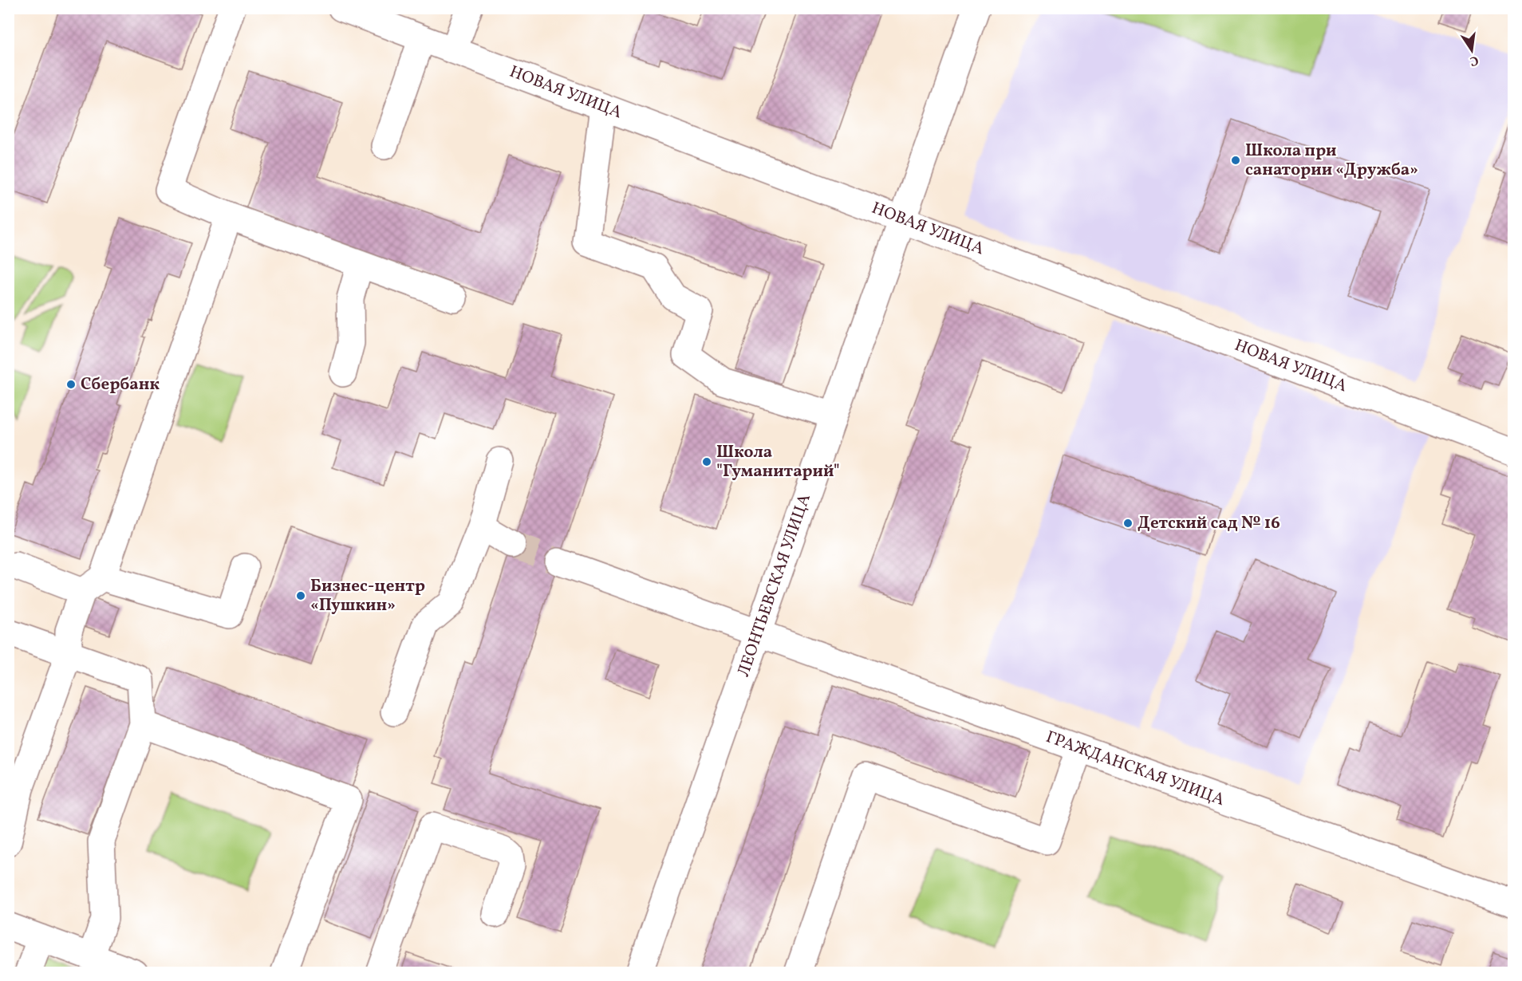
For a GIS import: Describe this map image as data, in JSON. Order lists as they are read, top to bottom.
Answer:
{
  "streets": {
    "street": ["НОВАЯ УЛИЦА", "ЛЕОНТЬЕВСКАЯ УЛИЦА", "ГРАЖДАНСКАЯ УЛИЦА"]
  },
  "crossings": [
    ["НОВАЯ УЛИЦА", "ЛЕОНТЬЕВСКАЯ УЛИЦА"],
    ["ЛЕОНТЬЕВСКАЯ УЛИЦА", "ГРАЖДАНСКАЯ УЛИЦА"]
  ],
  "places": [
    "Школа при санатории «Дружба»",
    "Сбербанк",
    "Школа \"Гуманитарий\"",
    "Детский сад № 16",
    "Бизнес-центр «Пушкин»"
  ],
  "north": "bottom"
}
